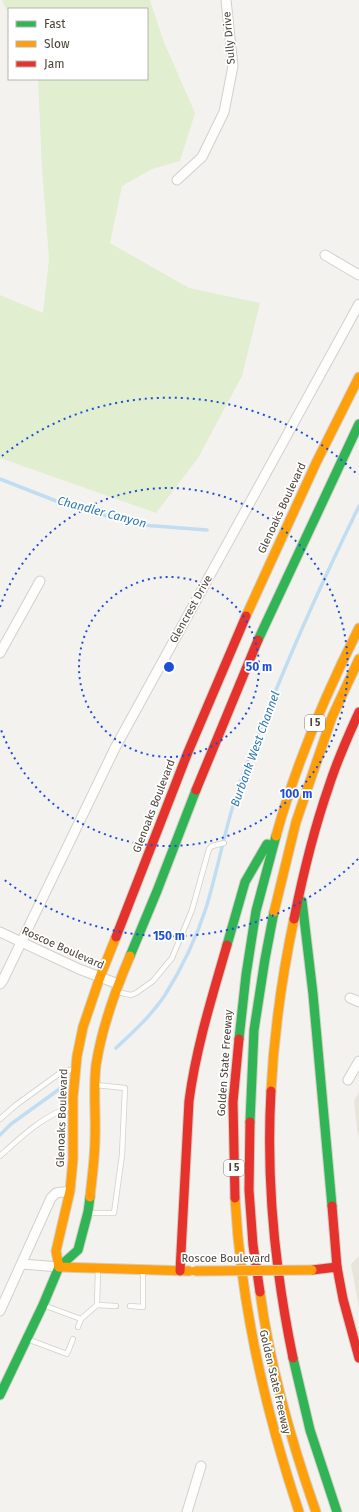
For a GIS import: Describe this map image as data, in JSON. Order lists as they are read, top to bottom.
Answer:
{
  "streets": {
    "main road": [
      "Glenoaks Boulevard",
      "I 5",
      "Roscoe Boulevard",
      "Golden State Freeway"
    ],
    "street": ["Sully Drive", "Glencrest Drive"]
  },
  "crossings": [
    ["Glenoaks Boulevard", "Roscoe Boulevard"],
    ["Glencrest Drive", "Roscoe Boulevard"]
  ],
  "water": ["Chandler Canyon", "Burbank West Channel"],
  "legend": ["Fast", "Slow", "Jam"],
  "rings": ["50 m", "100 m", "150 m"]
}
